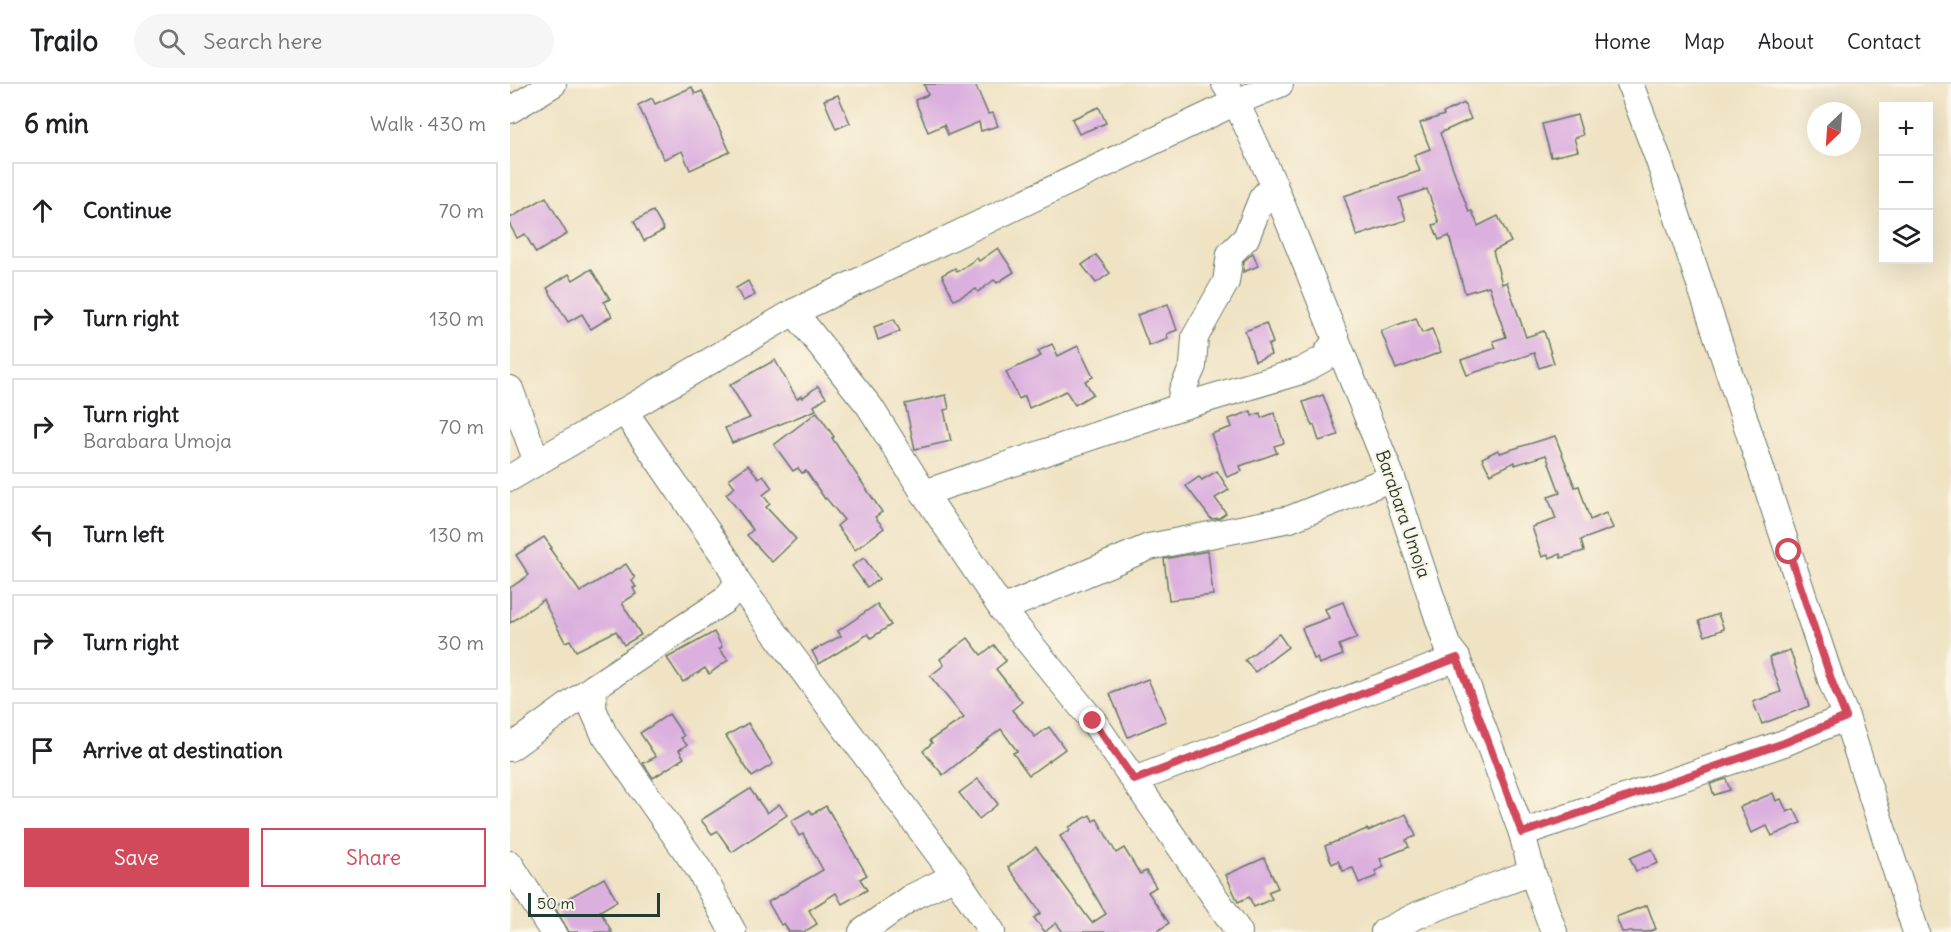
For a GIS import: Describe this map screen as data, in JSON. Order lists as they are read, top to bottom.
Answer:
{
  "streets": {
    "street": ["Barabara Umoja"]
  },
  "scale_bar": "50 m",
  "north": "bottom left",
  "page": {
    "header": "Trailo",
    "search": "Search here",
    "nav": [
      "Home",
      "Map",
      "About",
      "Contact"
    ],
    "heading": ["6 min", "Walk · 430 m"],
    "map_buttons": ["+", "−"],
    "list": [
      ["Continue", "70 m"],
      ["Turn right", "130 m"],
      ["Turn right", "Barabara Umoja", "70 m"],
      ["Turn left", "130 m"],
      ["Turn right", "30 m"],
      "Arrive at destination"
    ],
    "buttons": ["Save", "Share"],
    "scale": "50 m"
  }
}
